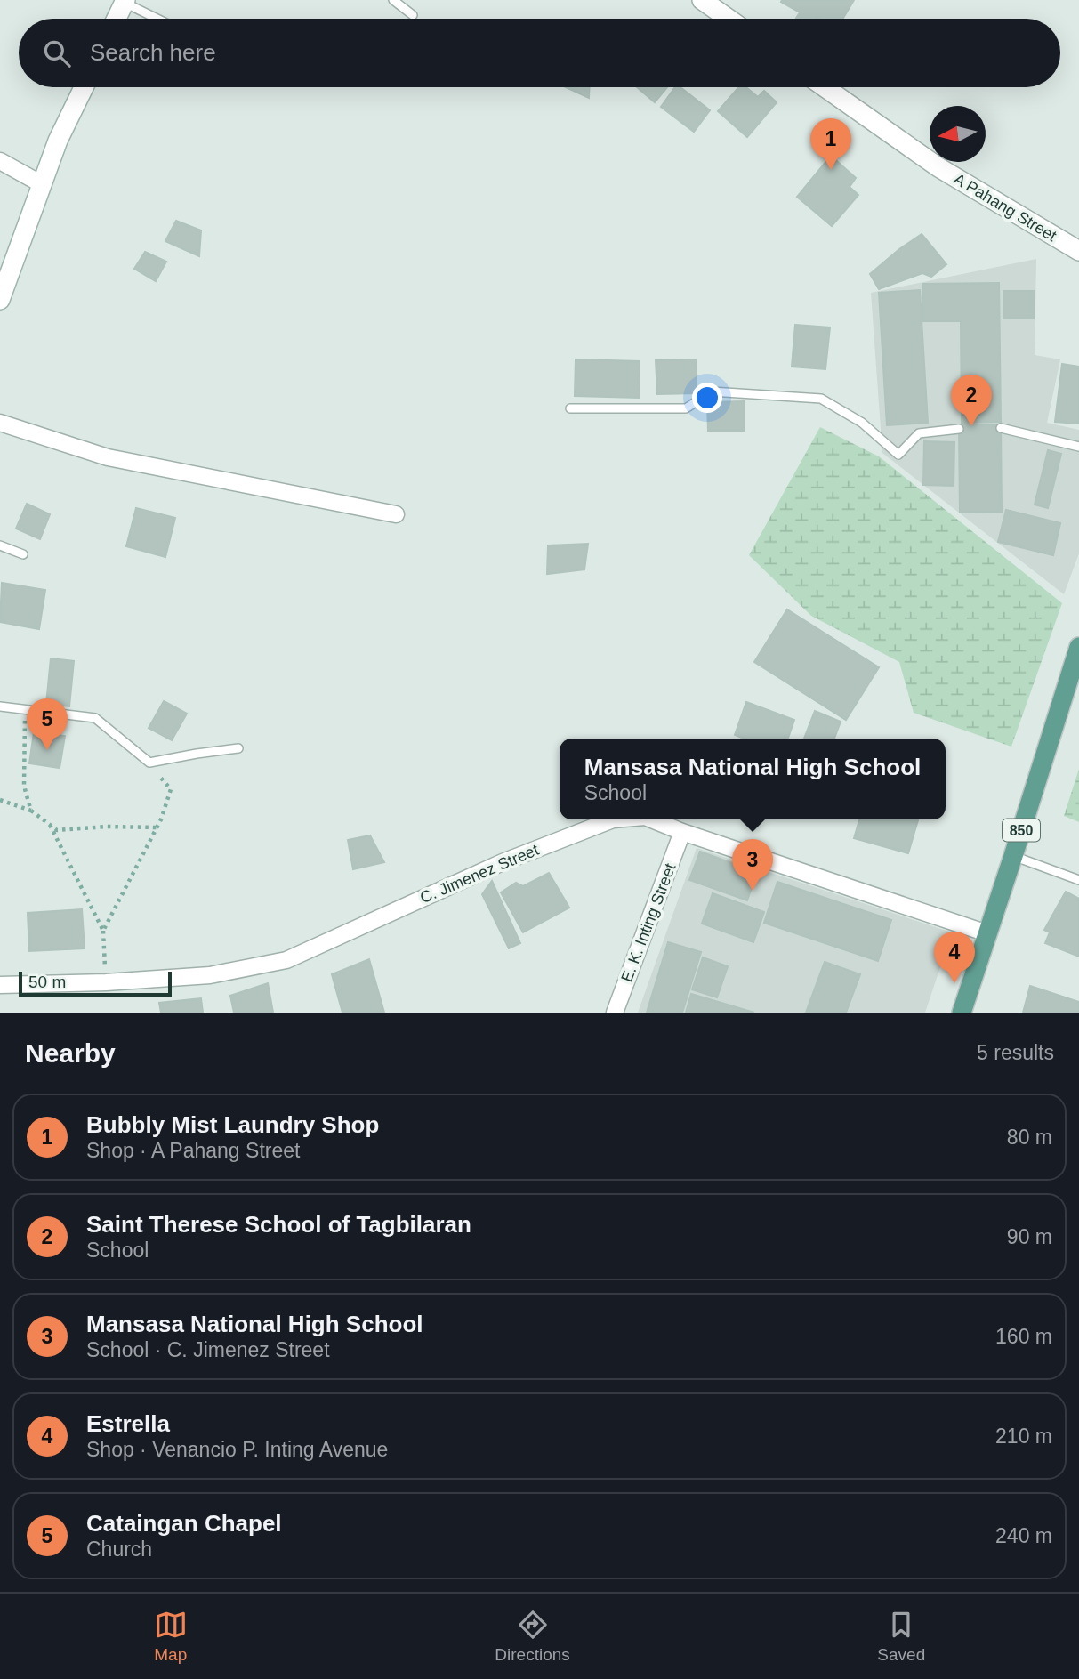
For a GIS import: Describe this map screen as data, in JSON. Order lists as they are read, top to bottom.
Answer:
{
  "streets": {
    "main road": ["850"],
    "street": ["A Pahang Street", "C. Jimenez Street", "E. K. Inting Street"]
  },
  "crossings": [
    ["850", "C. Jimenez Street"],
    ["C. Jimenez Street", "E. K. Inting Street"]
  ],
  "scale_bar": "50 m",
  "north": "left",
  "page": {
    "search": "Search here",
    "pins": [
      "1",
      "2",
      "5",
      "3",
      "4"
    ],
    "popup": ["Mansasa National High School", "School"],
    "scale": "50 m",
    "heading": ["Nearby", "5 results"],
    "list": [
      {
        "mark": "1",
        "name": "Bubbly Mist Laundry Shop",
        "note": "Shop · A Pahang Street",
        "value": "80 m"
      },
      {
        "mark": "2",
        "name": "Saint Therese School of Tagbilaran",
        "note": "School",
        "value": "90 m"
      },
      {
        "mark": "3",
        "name": "Mansasa National High School",
        "note": "School · C. Jimenez Street",
        "value": "160 m"
      },
      {
        "mark": "4",
        "name": "Estrella",
        "note": "Shop · Venancio P. Inting Avenue",
        "value": "210 m"
      },
      {
        "mark": "5",
        "name": "Cataingan Chapel",
        "note": "Church",
        "value": "240 m"
      }
    ],
    "nav": ["Map", "Directions", "Saved"]
  }
}
